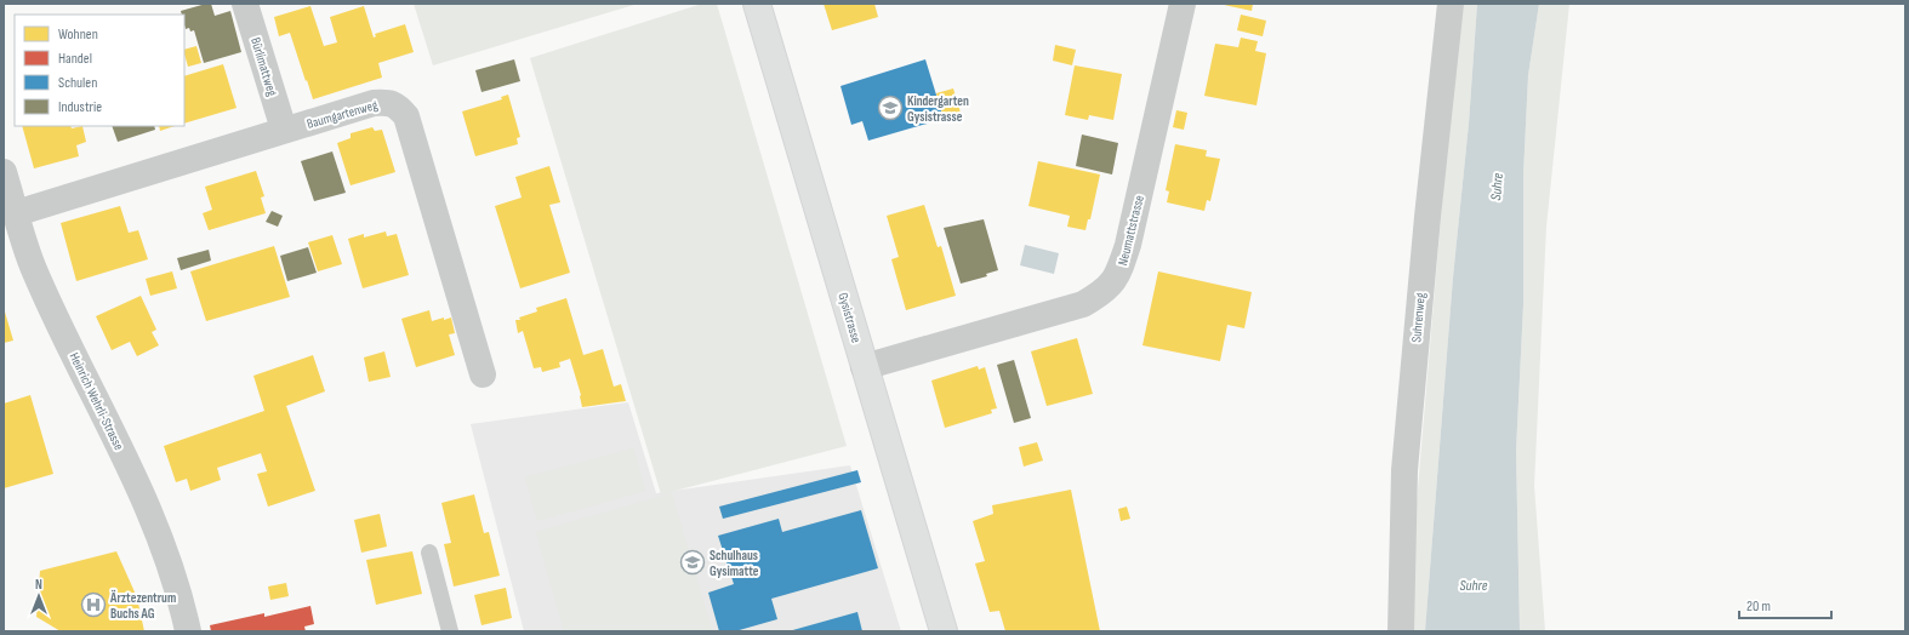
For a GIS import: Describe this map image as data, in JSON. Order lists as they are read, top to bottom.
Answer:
{
  "streets": {
    "street": [
      "Bürlimattweg",
      "Baumgartenweg",
      "Neumattstrasse",
      "Gysistrasse",
      "Suhrenweg",
      "Heinrich Wehrli-Strasse"
    ]
  },
  "crossings": [
    ["Bürlimattweg", "Baumgartenweg"],
    ["Baumgartenweg", "Heinrich Wehrli-Strasse"],
    ["Neumattstrasse", "Gysistrasse"]
  ],
  "water": ["Suhre"],
  "places": {
    "school or university": ["Kindergarten Gysistrasse", "Schulhaus Gysimatte"],
    "hospital": ["Ärztezentrum Buchs AG"]
  },
  "legend": [
    "Wohnen",
    "Handel",
    "Schulen",
    "Industrie"
  ],
  "scale_bar": "20 m",
  "north": "top"
}
